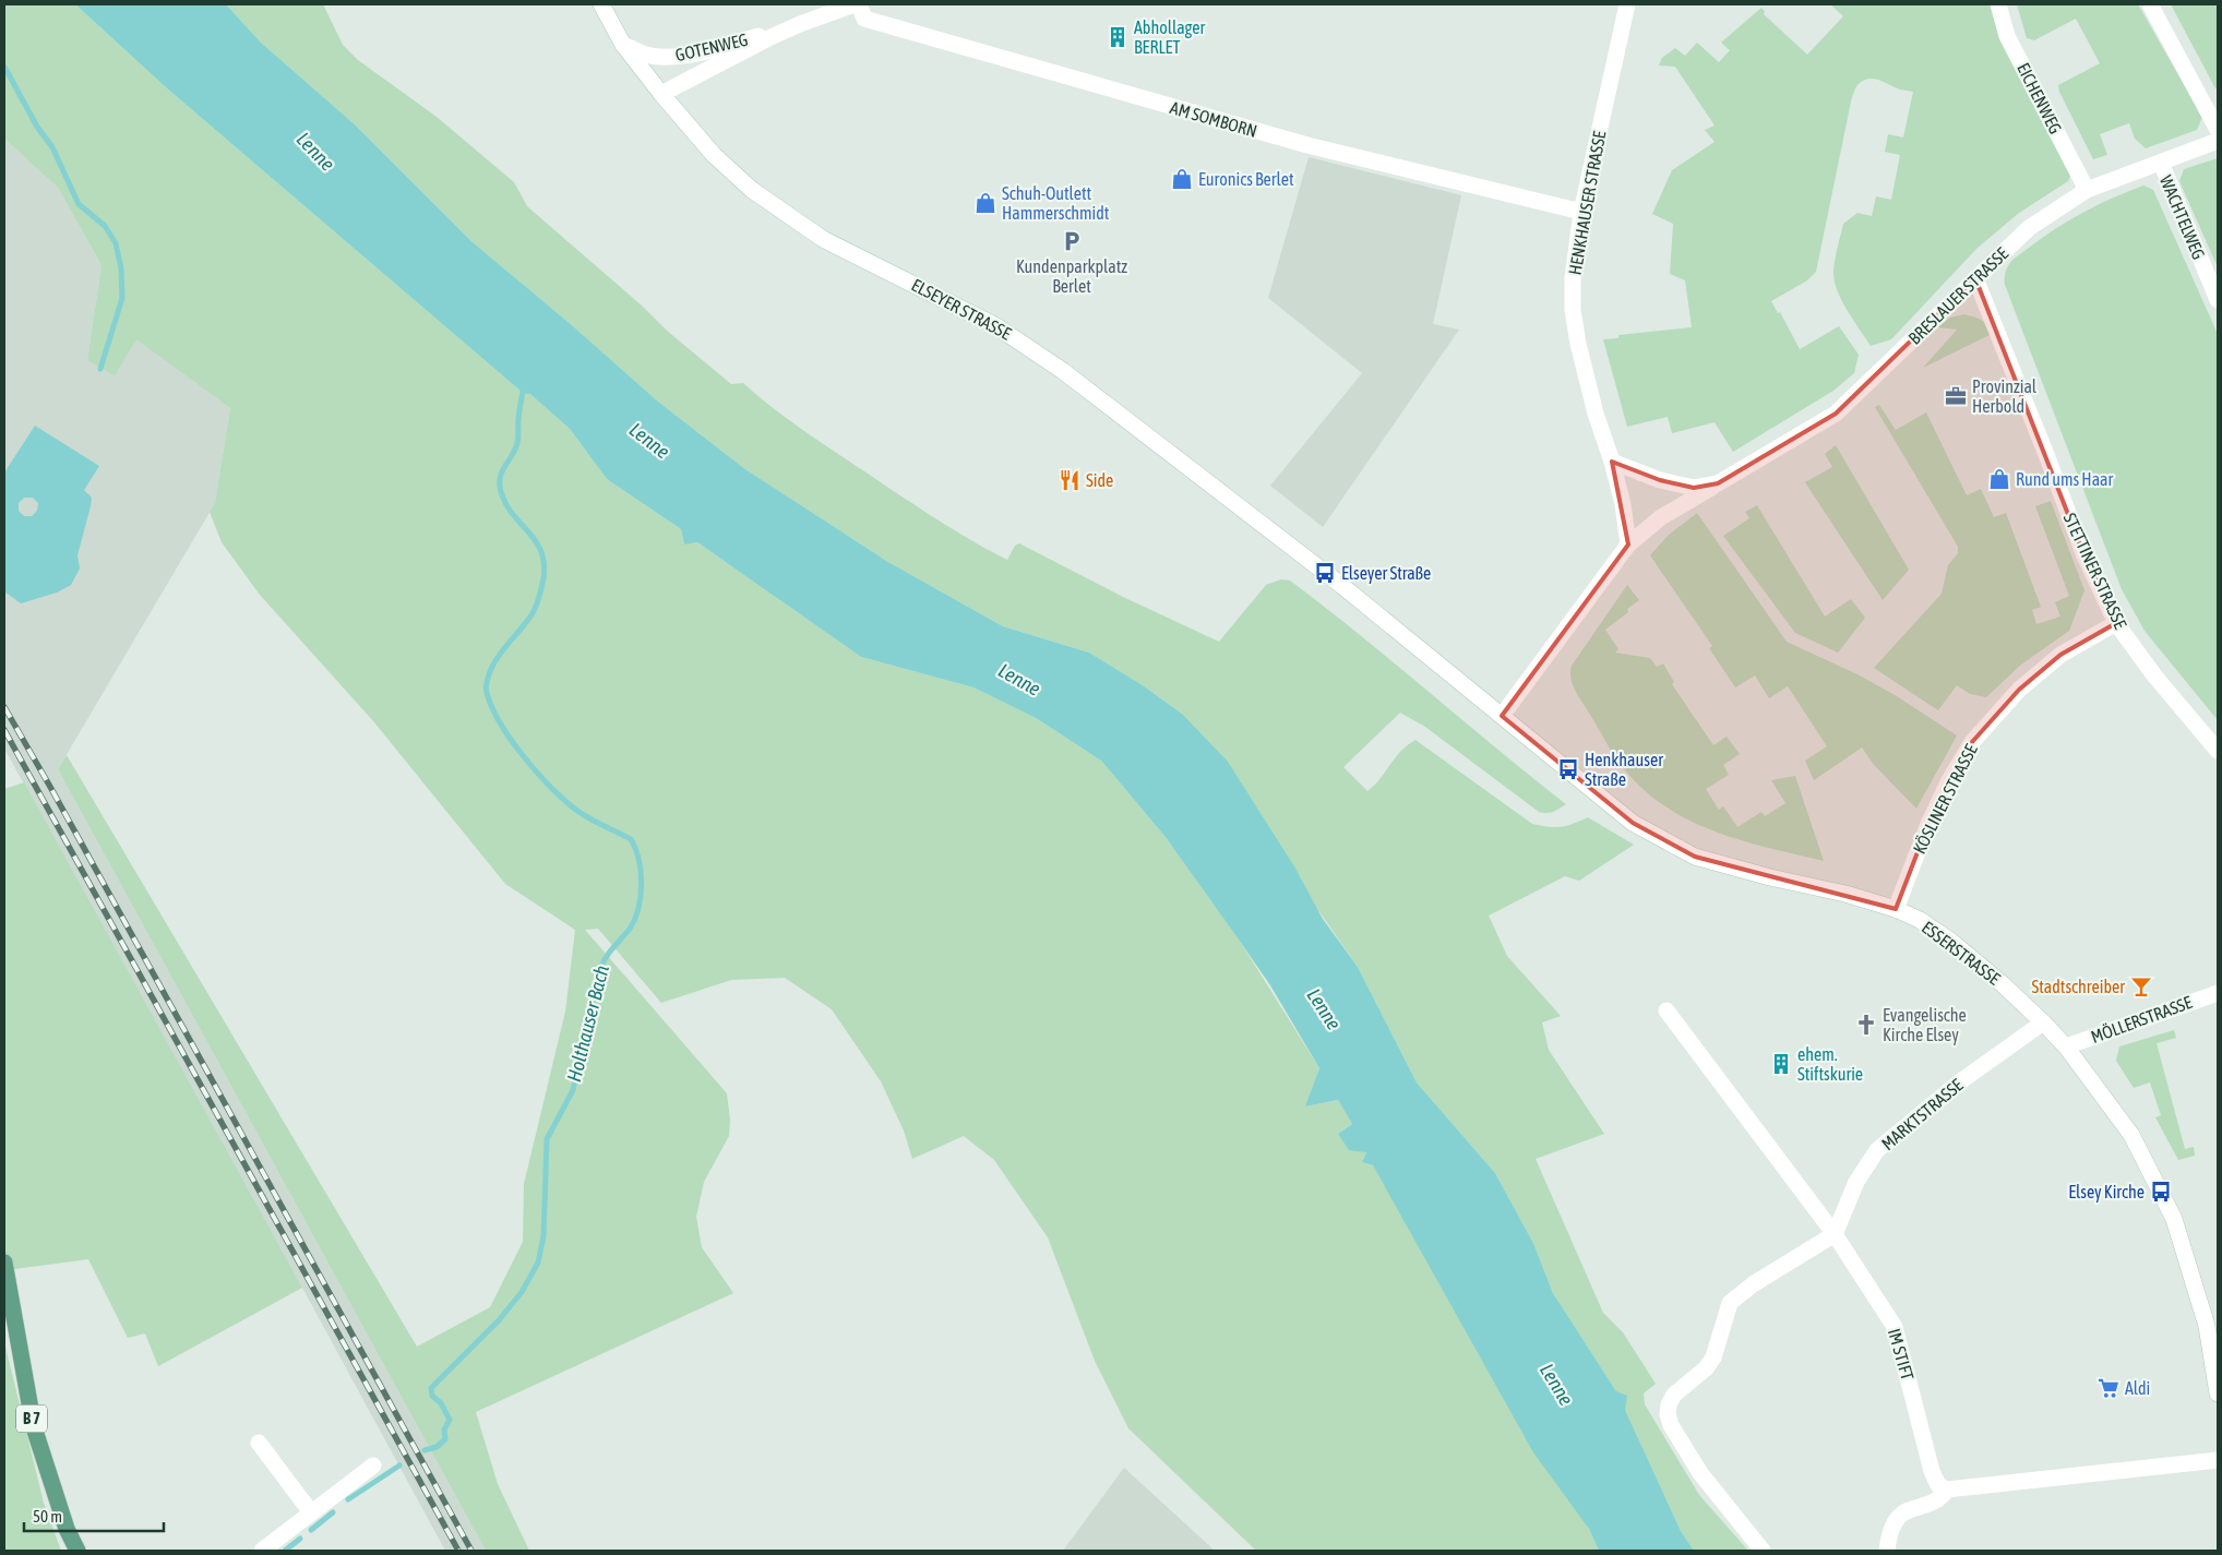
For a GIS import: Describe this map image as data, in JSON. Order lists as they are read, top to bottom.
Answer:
{
  "streets": {
    "main road": ["B 7"],
    "street": [
      "GOTENWEG",
      "EICHENWEG",
      "AM SOMBORN",
      "HENKHAUSER STRASSE",
      "WACHTELWEG",
      "BRESLAUER STRASSE",
      "ELSEYER STRASSE",
      "STETTINER STRASSE",
      "KÖSLINER STRASSE",
      "ESSERSTRASSE",
      "MÖLLERSTRASSE",
      "MARKTSTRASSE",
      "IM STIFT"
    ]
  },
  "crossings": [
    ["GOTENWEG", "AM SOMBORN"],
    ["GOTENWEG", "ELSEYER STRASSE"],
    ["EICHENWEG", "BRESLAUER STRASSE"],
    ["AM SOMBORN", "HENKHAUSER STRASSE"],
    ["HENKHAUSER STRASSE", "BRESLAUER STRASSE"],
    ["WACHTELWEG", "BRESLAUER STRASSE"],
    ["BRESLAUER STRASSE", "STETTINER STRASSE"],
    ["ELSEYER STRASSE", "ESSERSTRASSE"],
    ["STETTINER STRASSE", "KÖSLINER STRASSE"],
    ["KÖSLINER STRASSE", "ESSERSTRASSE"],
    ["ESSERSTRASSE", "MÖLLERSTRASSE"],
    ["ESSERSTRASSE", "MARKTSTRASSE"],
    ["MARKTSTRASSE", "IM STIFT"]
  ],
  "water": ["Lenne", "Holthauser Bach"],
  "places": {
    "building": ["Abhollager BERLET", "ehem. Stiftskurie"],
    "shop": ["Euronics Berlet", "Schuh-Outlett Hammerschmidt", "Rund ums Haar"],
    "parking": ["Kundenparkplatz Berlet"],
    "office": ["Provinzial Herbold"],
    "restaurant": ["Side"],
    "bus stop": ["Elseyer Straße", "Henkhauser Straße", "Elsey Kirche"],
    "bar": ["Stadtschreiber"],
    "church": ["Evangelische Kirche Elsey"],
    "supermarket": ["Aldi"]
  },
  "scale_bar": "50 m"
}
